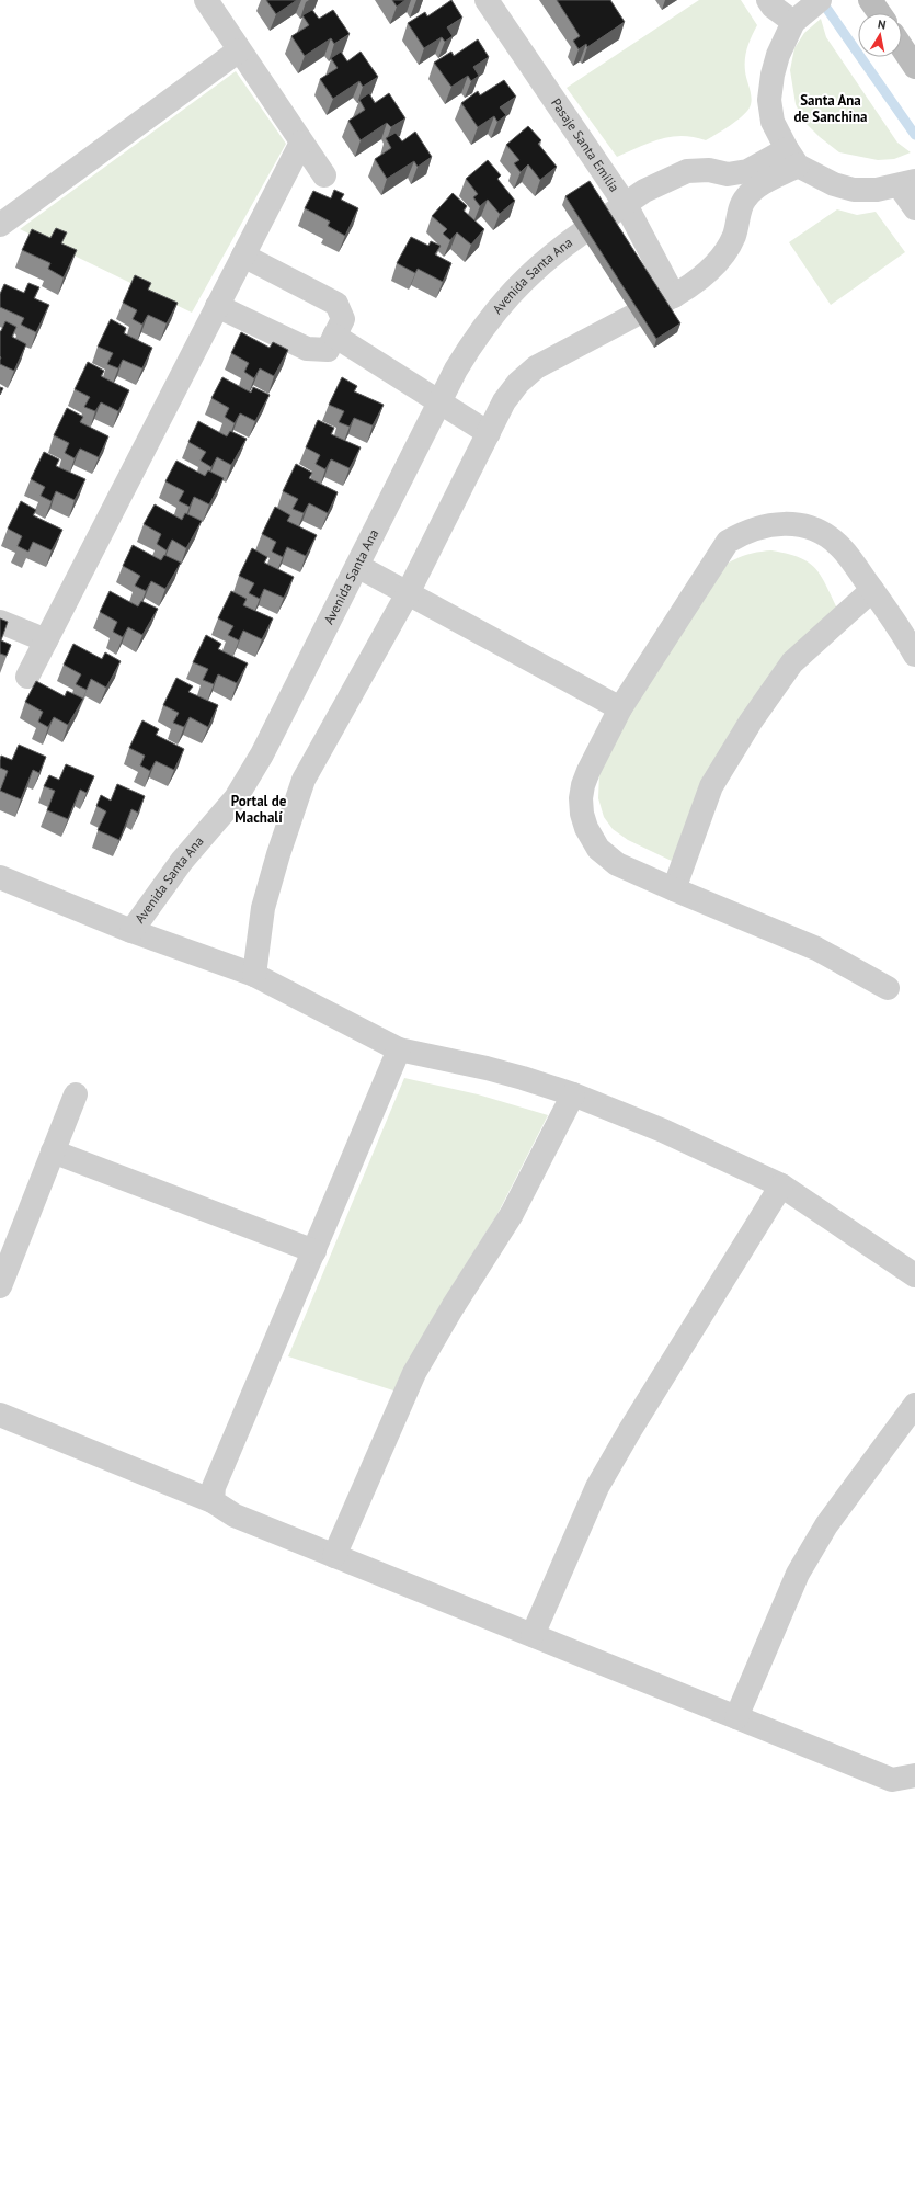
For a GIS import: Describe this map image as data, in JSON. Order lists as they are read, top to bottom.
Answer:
{
  "streets": {
    "street": ["Pasaje Santa Emilia", "Avenida Santa Ana"]
  },
  "districts": ["Santa Ana de Sanchina", "Portal de Machalí"],
  "north": "top"
}
